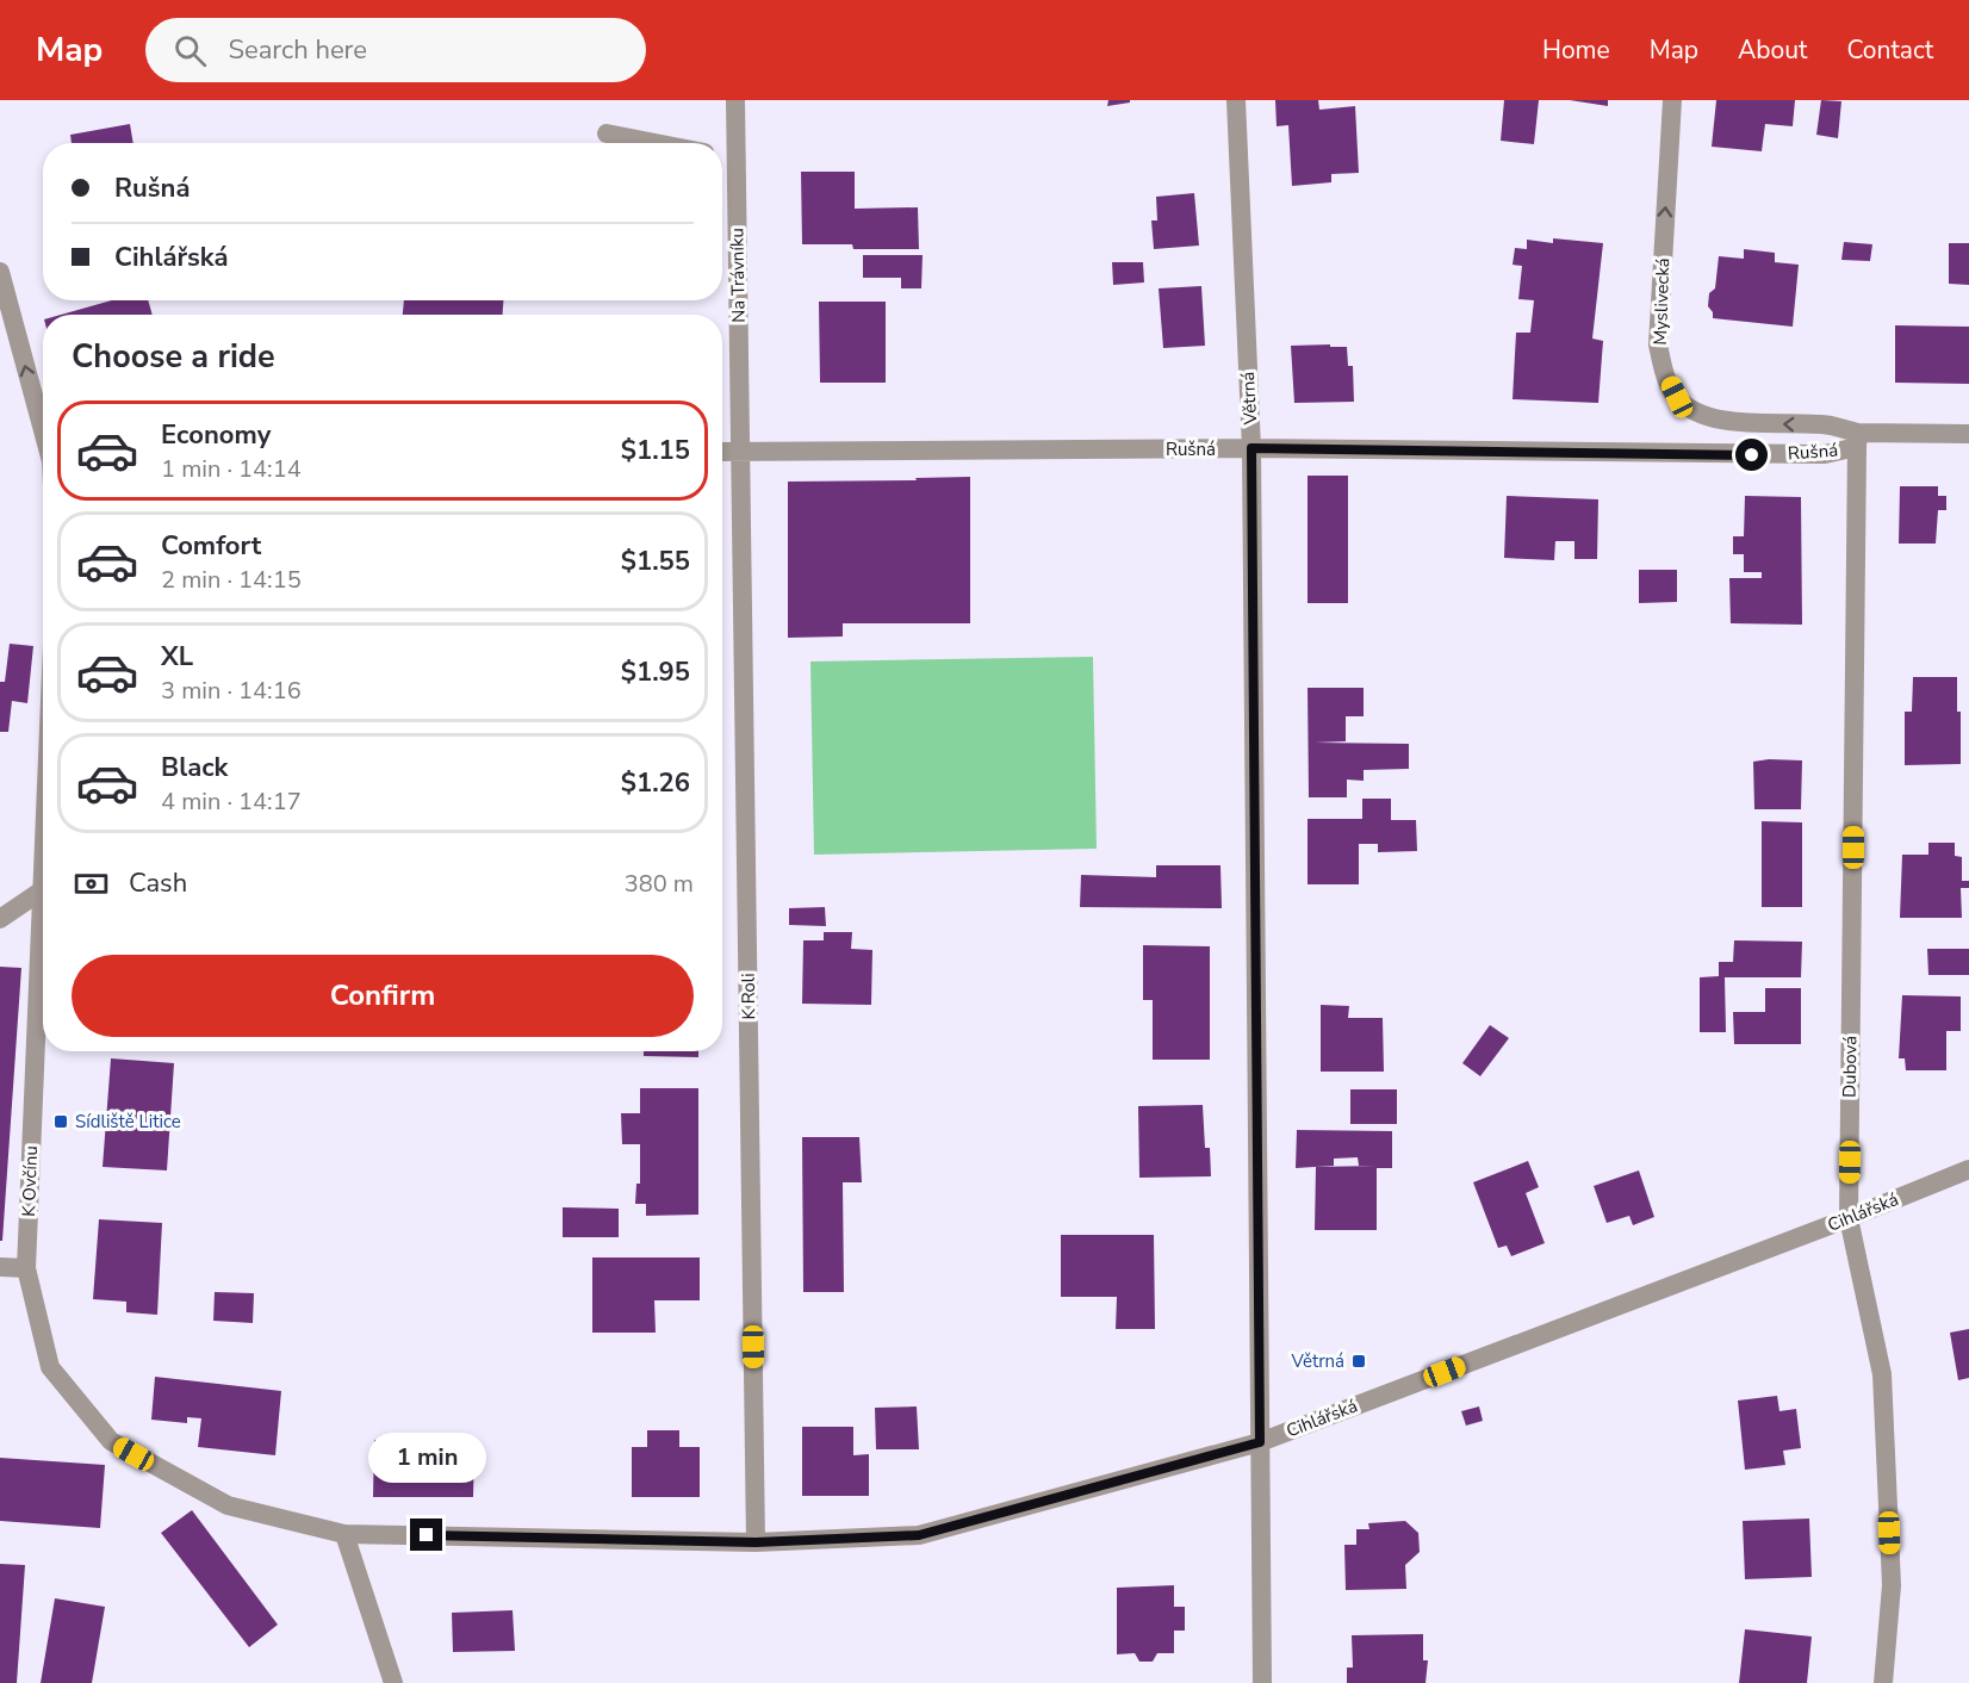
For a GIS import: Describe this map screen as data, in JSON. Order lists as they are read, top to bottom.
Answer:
{
  "streets": {
    "street": [
      "Na Trávníku",
      "Myslivecká",
      "Větrná",
      "Rušná",
      "K Roli",
      "Dubová",
      "K Ovčínu",
      "Cihlářská"
    ]
  },
  "crossings": [
    ["Na Trávníku", "Rušná"],
    ["Na Trávníku", "K Roli"],
    ["Myslivecká", "Rušná"],
    ["Myslivecká", "Dubová"],
    ["Větrná", "Rušná"],
    ["Větrná", "Cihlářská"],
    ["Rušná", "K Roli"],
    ["Rušná", "Dubová"],
    ["K Roli", "Cihlářská"],
    ["Dubová", "Cihlářská"],
    ["K Ovčínu", "Cihlářská"]
  ],
  "places": {
    "transit": ["Sídliště Litice", "Větrná"]
  },
  "page": {
    "header": "Map",
    "search": "Search here",
    "nav": [
      "Home",
      "Map",
      "About",
      "Contact"
    ],
    "banner": ["Rušná", "Cihlářská"],
    "heading": "Choose a ride",
    "list": [
      {
        "name": "Economy",
        "note": "1 min · 14:14",
        "value": "$1.15"
      },
      {
        "name": "Comfort",
        "note": "2 min · 14:15",
        "value": "$1.55"
      },
      {
        "name": "XL",
        "note": "3 min · 14:16",
        "value": "$1.95"
      },
      {
        "name": "Black",
        "note": "4 min · 14:17",
        "value": "$1.26"
      }
    ],
    "pay": ["Cash", "380 m"],
    "buttons": "Confirm",
    "bubble": "1 min"
  }
}
